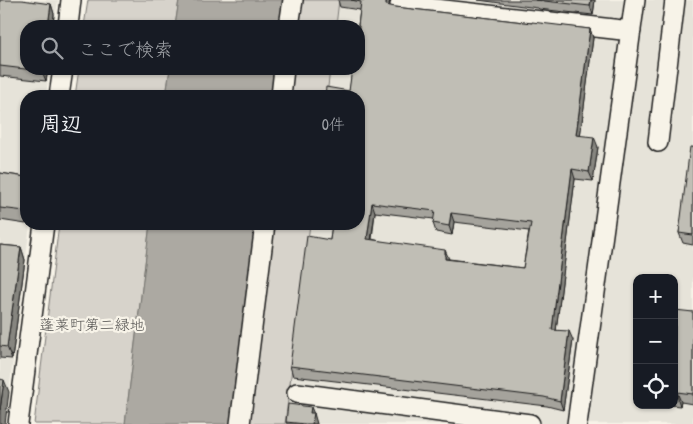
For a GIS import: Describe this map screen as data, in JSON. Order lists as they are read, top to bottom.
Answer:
{
  "parks": ["蓬莱町第二緑地"],
  "page": {
    "search": "ここで検索",
    "heading": ["周辺", "0件"],
    "map_buttons": ["+", "−"]
  }
}
